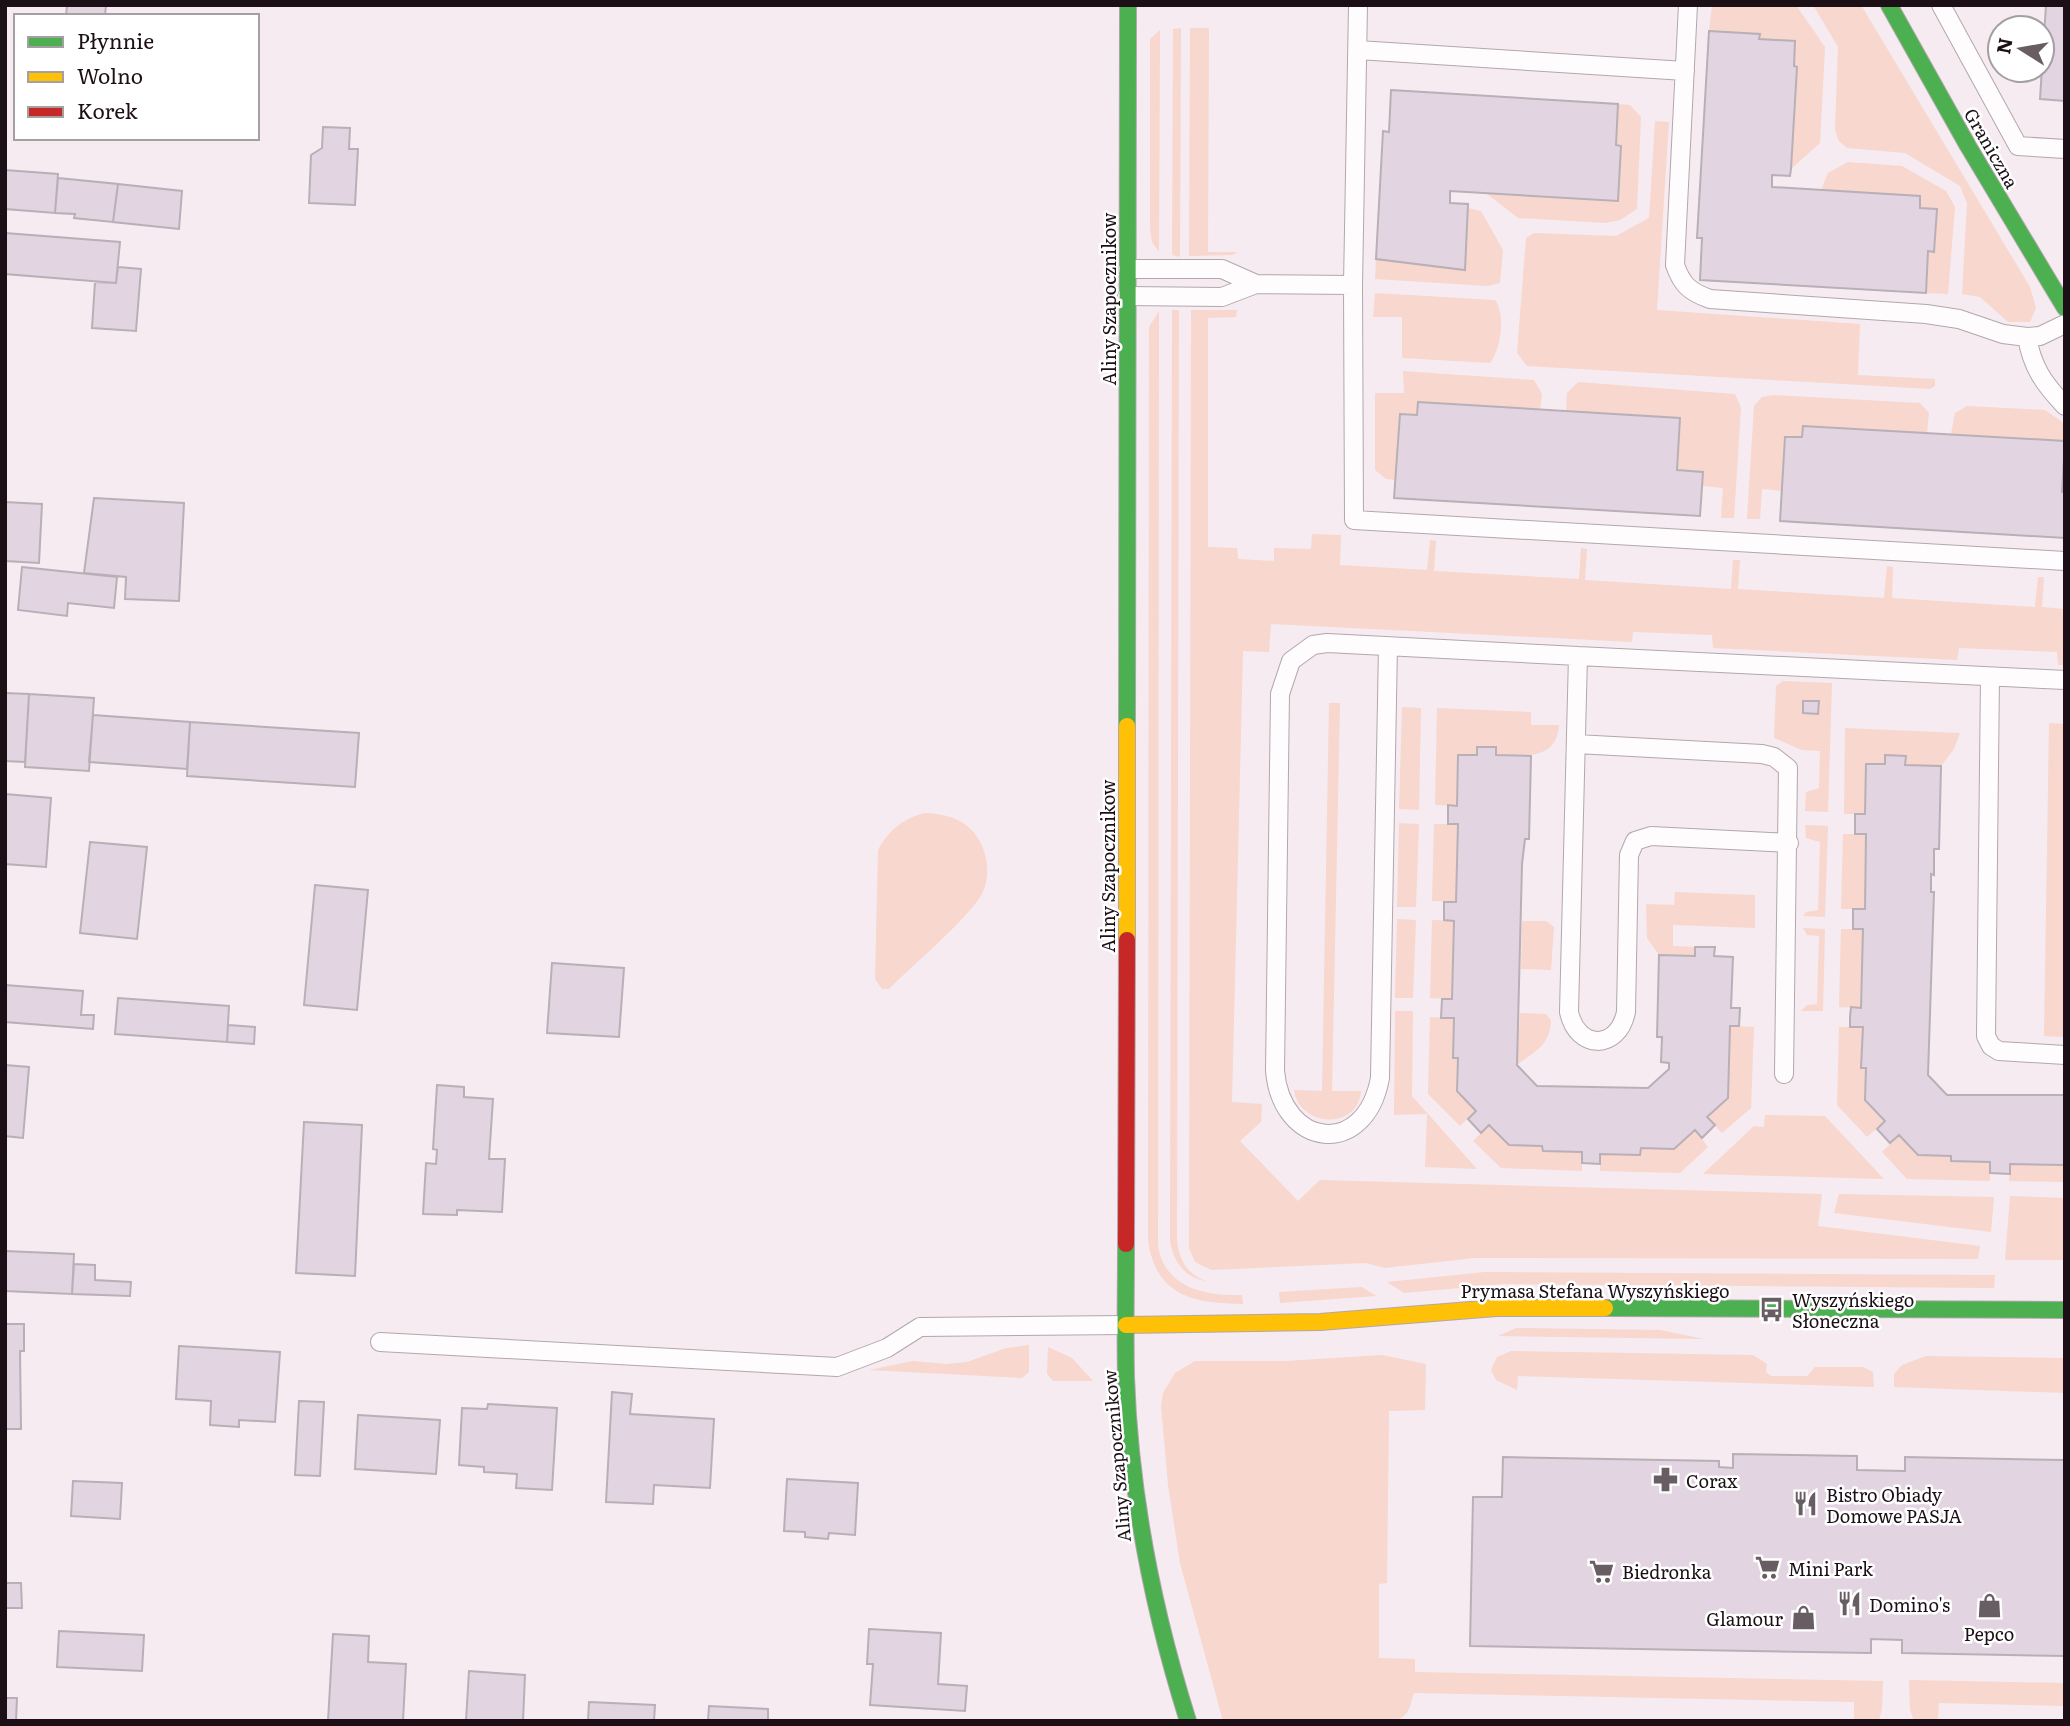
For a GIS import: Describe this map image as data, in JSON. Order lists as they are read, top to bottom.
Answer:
{
  "streets": {
    "street": ["Graniczna", "Aliny Szapocznikow", "Prymasa Stefana Wyszyńskiego"]
  },
  "crossings": [
    ["Aliny Szapocznikow", "Prymasa Stefana Wyszyńskiego"]
  ],
  "places": {
    "bus stop": ["Wyszyńskiego Słoneczna"],
    "pharmacy": ["Corax"],
    "restaurant": ["Bistro Obiady Domowe PASJA", "Domino's"],
    "supermarket": ["Mini Park", "Biedronka"],
    "shop": ["Pepco", "Glamour"]
  },
  "legend": ["Płynnie", "Wolno", "Korek"],
  "north": "left"
}
